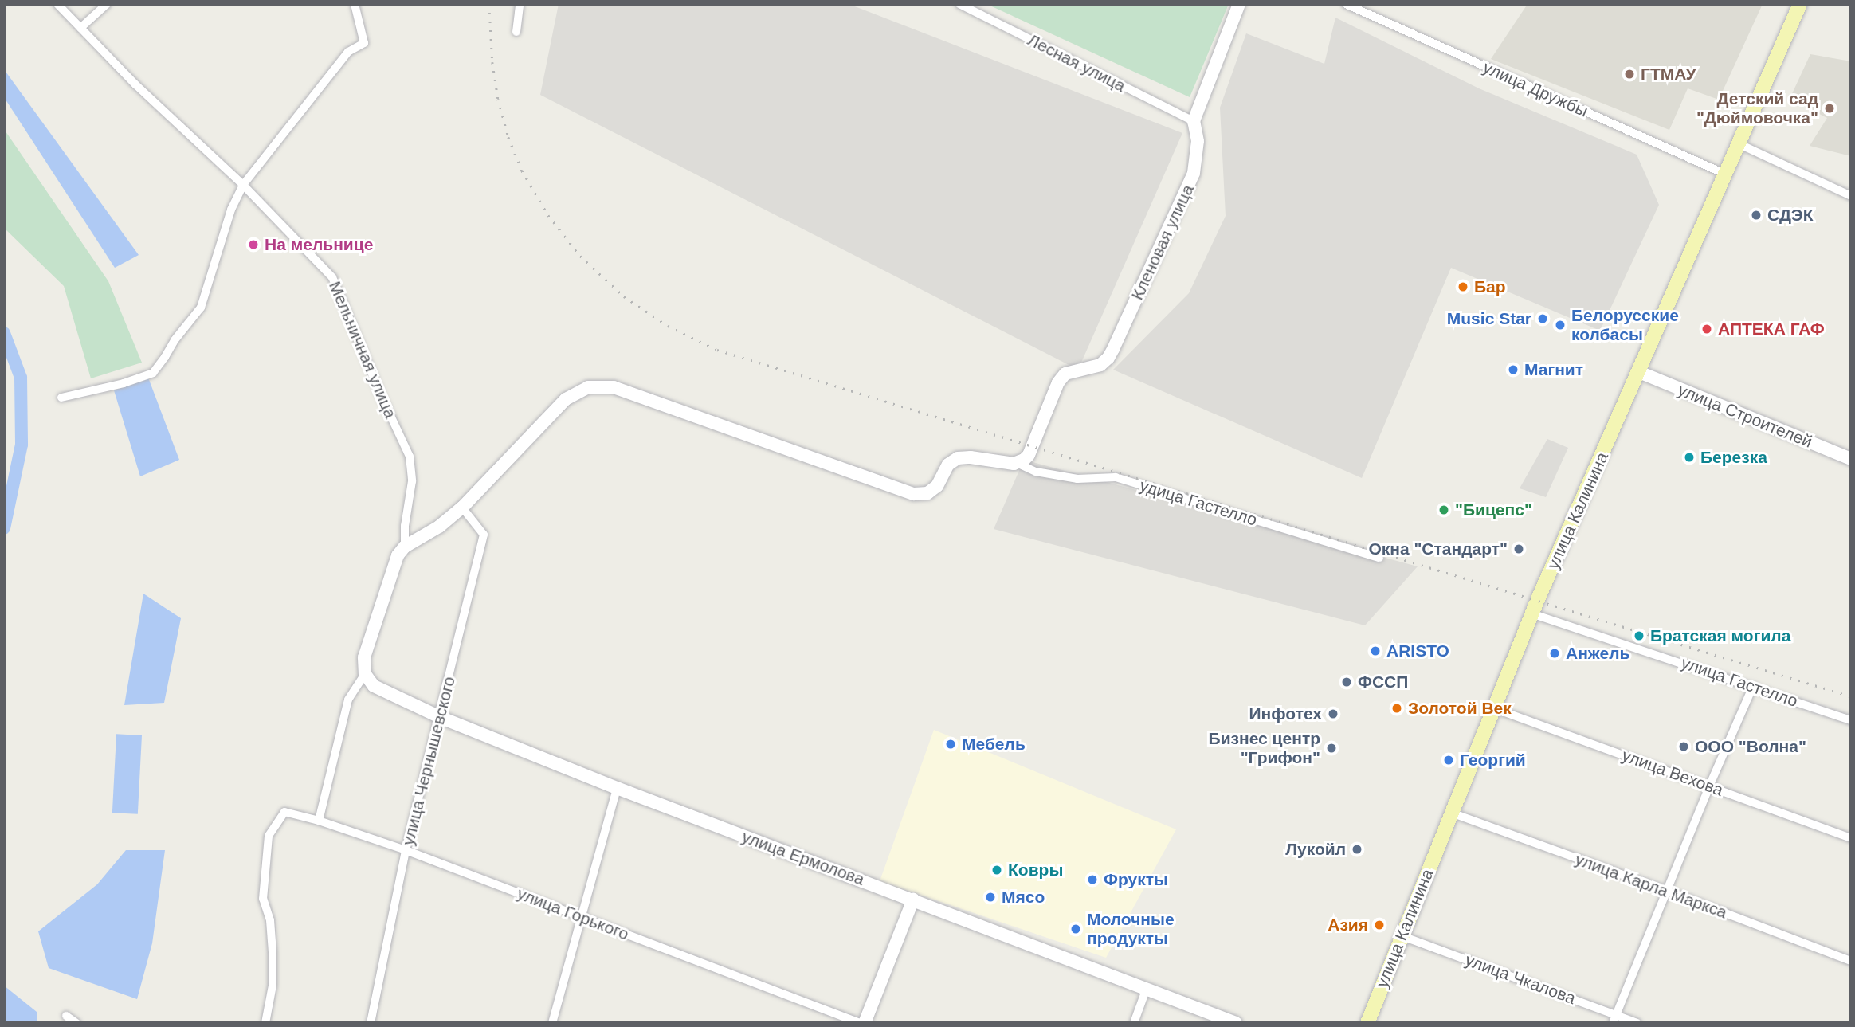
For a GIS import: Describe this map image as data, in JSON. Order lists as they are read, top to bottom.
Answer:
{
  "streets": {
    "main road": ["улица Калинина"],
    "street": [
      "Лесная улица",
      "улица Дружбы",
      "Кленовая улица",
      "Мельничная улица",
      "улица Строителей",
      "удица Гастелло",
      "улица Гастелло",
      "улица Чернышевского",
      "улица Вехова",
      "улица Ермолова",
      "улица Карла Маркса",
      "улица Горького",
      "улица Чкалова"
    ]
  },
  "crossings": [
    ["Лесная улица", "Кленовая улица"],
    ["улица Дружбы", "улица Калинина"],
    ["Кленовая улица", "удица Гастелло"],
    ["улица Строителей", "улица Калинина"],
    ["улица Калинина", "улица Гастелло"],
    ["улица Калинина", "улица Вехова"],
    ["улица Калинина", "улица Карла Маркса"],
    ["улица Калинина", "улица Чкалова"],
    ["улица Чернышевского", "улица Ермолова"],
    ["улица Чернышевского", "улица Горького"]
  ],
  "places": [
    "ГТМАУ",
    "Детский сад \"Дюймовочка\"",
    "СДЭК",
    "На мельнице",
    "Бар",
    "Music Star",
    "Белорусские колбасы",
    "АПТЕКА ГАФ",
    "Магнит",
    "Березка",
    "\"Бицепс\"",
    "Окна \"Стандарт\"",
    "Братская могила",
    "ARISTO",
    "Анжель",
    "ФССП",
    "Золотой Век",
    "Инфотех",
    "Мебель",
    "ООО \"Волна\"",
    "Бизнес центр \"Грифон\"",
    "Георгий",
    "Лукойл",
    "Ковры",
    "Фрукты",
    "Мясо",
    "Азия",
    "Молочные продукты"
  ]
}
